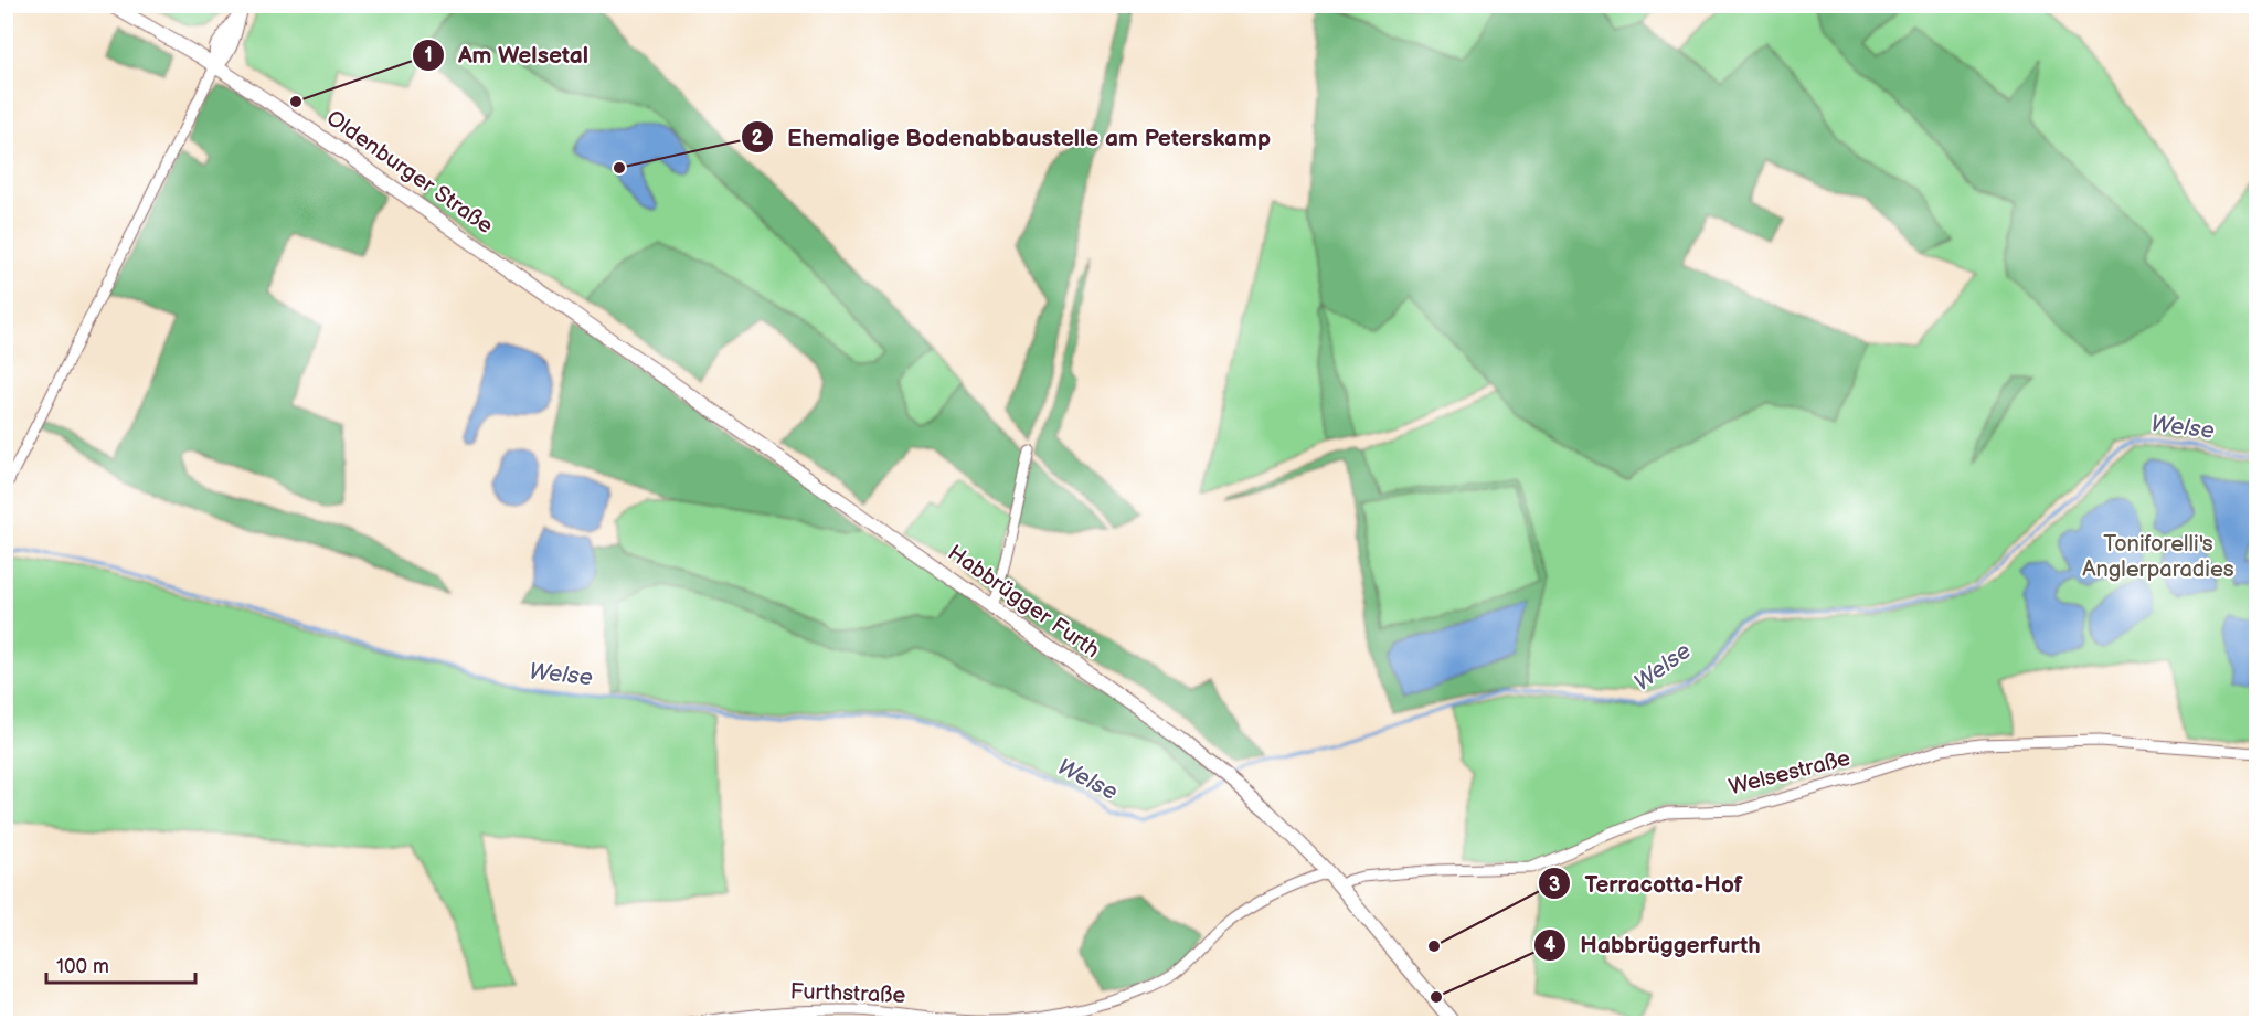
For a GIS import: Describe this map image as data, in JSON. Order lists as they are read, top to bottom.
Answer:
{
  "streets": {
    "street": [
      "Oldenburger Straße",
      "Habbrügger Furth",
      "Welsestraße",
      "Furthstraße"
    ]
  },
  "crossings": [
    ["Oldenburger Straße", "Habbrügger Furth"],
    ["Habbrügger Furth", "Welsestraße"],
    ["Habbrügger Furth", "Furthstraße"]
  ],
  "water": ["Welse"],
  "parks": ["Toniforelli's Anglerparadies"],
  "places": [
    "Am Welsetal",
    "Ehemalige Bodenabbaustelle am Peterskamp",
    "Terracotta-Hof",
    "Habbrüggerfurth"
  ],
  "scale_bar": "100 m"
}
